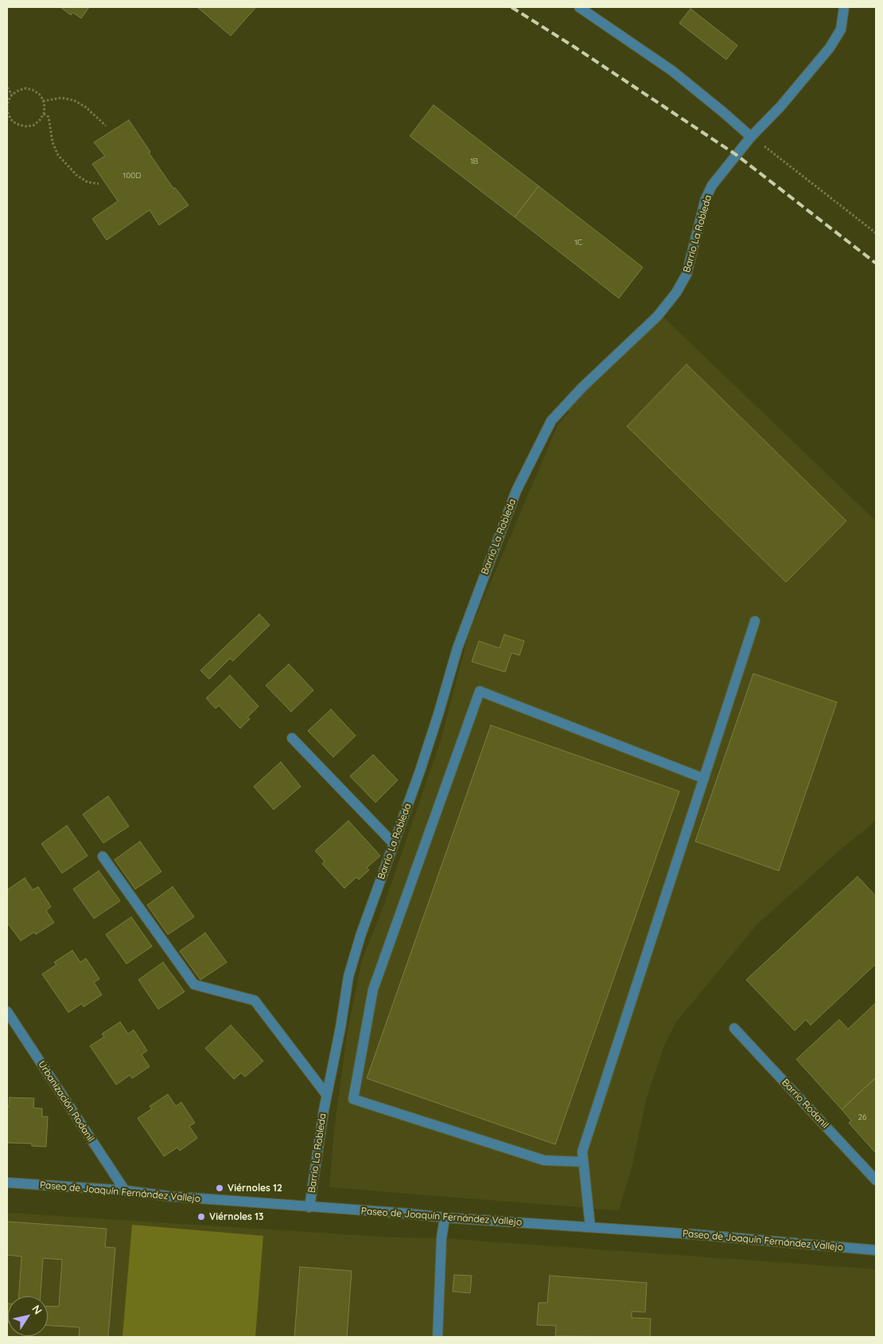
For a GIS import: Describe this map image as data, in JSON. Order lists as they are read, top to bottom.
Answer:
{
  "streets": {
    "street": [
      "Barrio La Robleda",
      "Urbanización Rodanil",
      "Barrio Rodanil",
      "Paseo de Joaquín Fernández Vallejo"
    ]
  },
  "crossings": [
    ["Barrio La Robleda", "Paseo de Joaquín Fernández Vallejo"],
    ["Urbanización Rodanil", "Paseo de Joaquín Fernández Vallejo"]
  ],
  "places": ["Viérnoles 12", "Viérnoles 13"],
  "house_numbers": [
    "1B",
    "100D",
    "1C",
    "26"
  ],
  "north": "top right"
}
